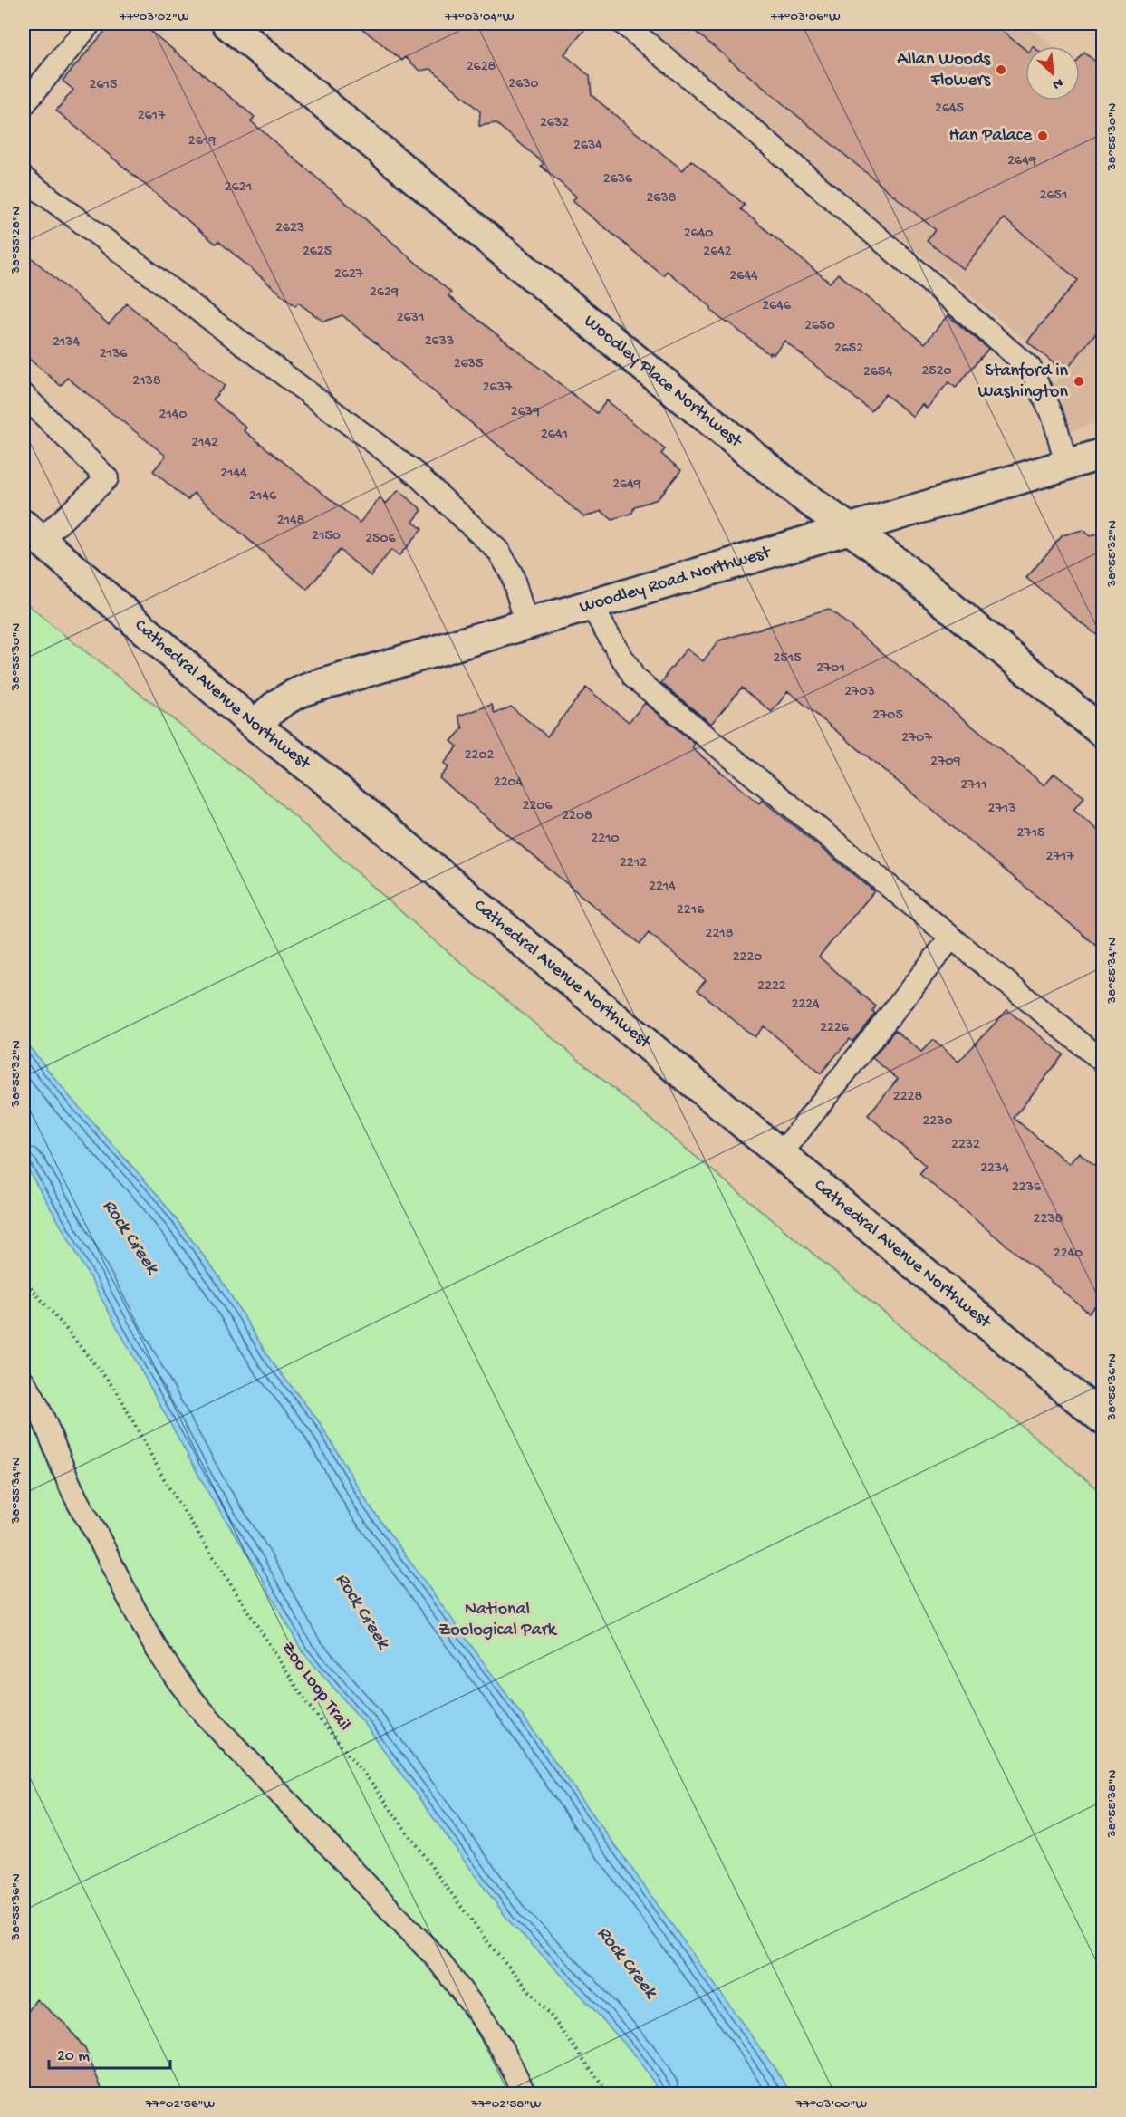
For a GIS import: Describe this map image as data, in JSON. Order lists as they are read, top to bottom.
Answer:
{
  "streets": {
    "street": ["Woodley Place Northwest", "Woodley Road Northwest", "Cathedral Avenue Northwest"],
    "path": ["Zoo Loop Trail"]
  },
  "crossings": [
    ["Woodley Place Northwest", "Woodley Road Northwest"],
    ["Woodley Road Northwest", "Cathedral Avenue Northwest"]
  ],
  "water": ["Rock Creek"],
  "parks": ["National Zoological Park"],
  "places": ["Allan Woods Flowers", "Han Palace", "Stanford in Washington"],
  "house_numbers": [
    "2628",
    "2630",
    "2615",
    "2645",
    "2617",
    "2632",
    "2619",
    "2634",
    "2649",
    "2636",
    "2621",
    "2651",
    "2638",
    "2623",
    "2640",
    "2625",
    "2642",
    "2627",
    "2644",
    "2629",
    "2646",
    "2631",
    "2650",
    "2633",
    "2134",
    "2652",
    "2136",
    "2635",
    "2520",
    "2654",
    "2138",
    "2637",
    "2639",
    "2140",
    "2641",
    "2142",
    "2144",
    "2649",
    "2146",
    "2148",
    "2150",
    "2506",
    "2515",
    "2701",
    "2703",
    "2705",
    "2707",
    "2202",
    "2709",
    "2204",
    "2711",
    "2206",
    "2713",
    "2208",
    "2715",
    "2210",
    "2717",
    "2212",
    "2214",
    "2216",
    "2218",
    "2220",
    "2222",
    "2224",
    "2226",
    "2228",
    "2230",
    "2232",
    "2234",
    "2236",
    "2238",
    "2240"
  ],
  "scale_bar": "20 m",
  "north": "bottom right",
  "coordinates": [
    "77°03'02\"W",
    "77°03'04\"W",
    "77°03'06\"W",
    "38°55'30\"N",
    "38°55'28\"N",
    "38°55'32\"N",
    "38°55'34\"N",
    "38°55'36\"N",
    "38°55'38\"N",
    "77°02'56\"W",
    "77°02'58\"W",
    "77°03'00\"W"
  ]
}
